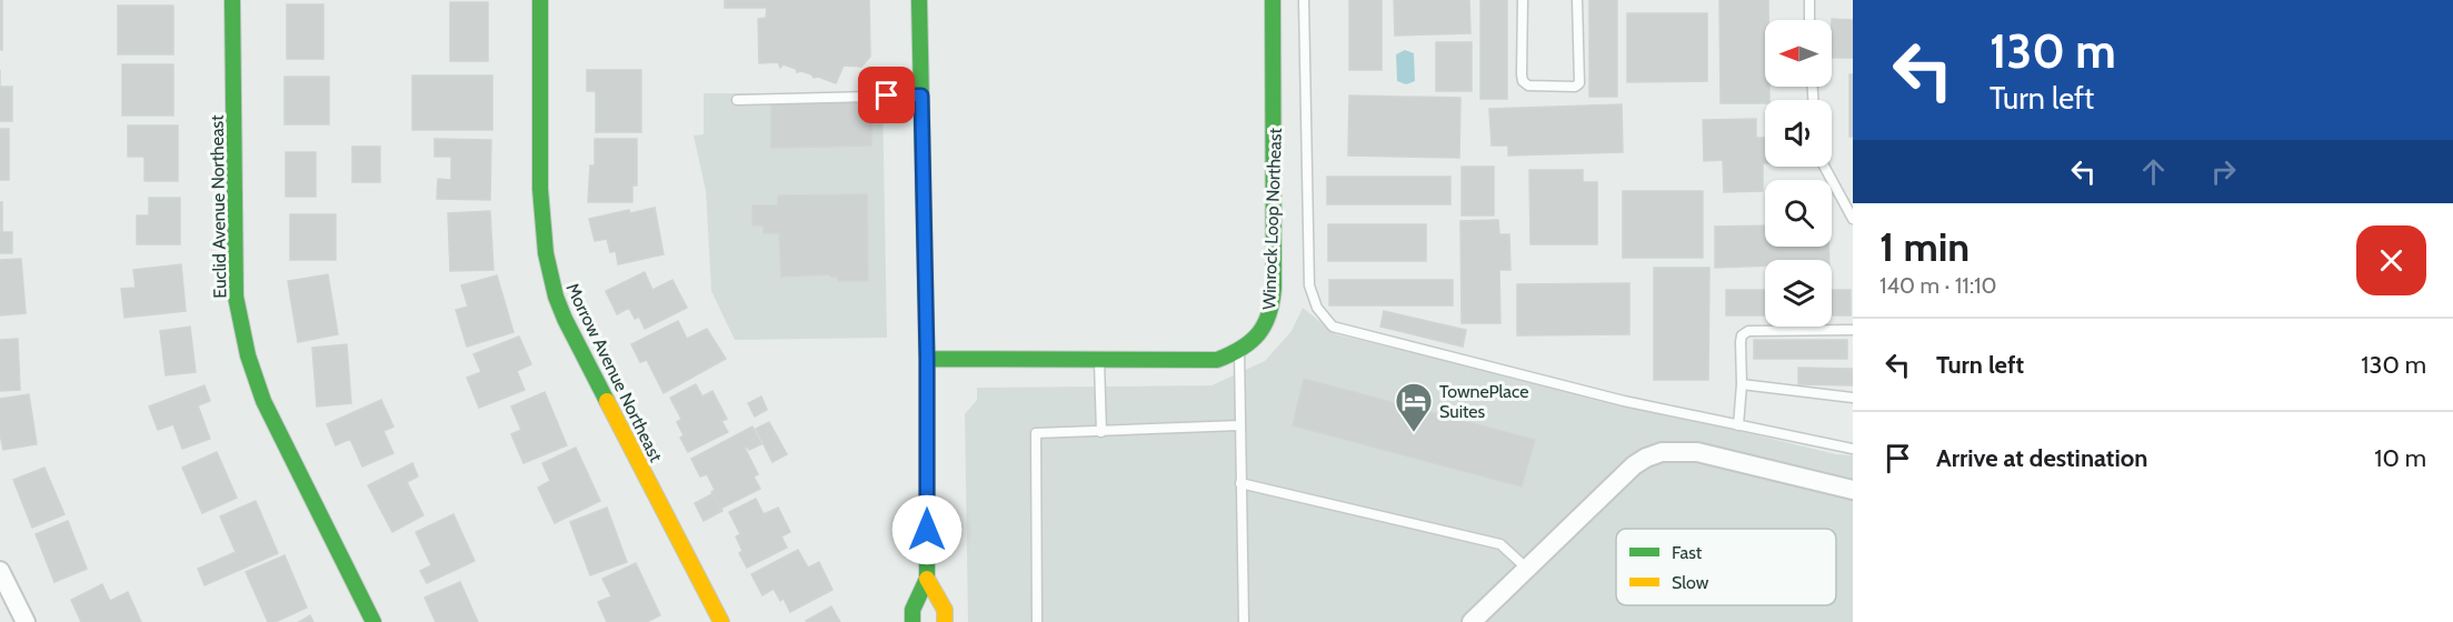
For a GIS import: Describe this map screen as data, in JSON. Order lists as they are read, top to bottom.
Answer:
{
  "streets": {
    "street": ["Euclid Avenue Northeast", "Winrock Loop Northeast", "Morrow Avenue Northeast"]
  },
  "places": {
    "hotel": ["TownePlace Suites"]
  },
  "legend": ["Fast", "Slow"],
  "north": "left",
  "page": {
    "turn": ["130 m", "Turn left"],
    "heading": ["1 min", "140 m · 11:10"],
    "list": [
      {
        "name": "Turn left",
        "value": "130 m"
      },
      {
        "name": "Arrive at destination",
        "value": "10 m"
      }
    ]
  }
}
